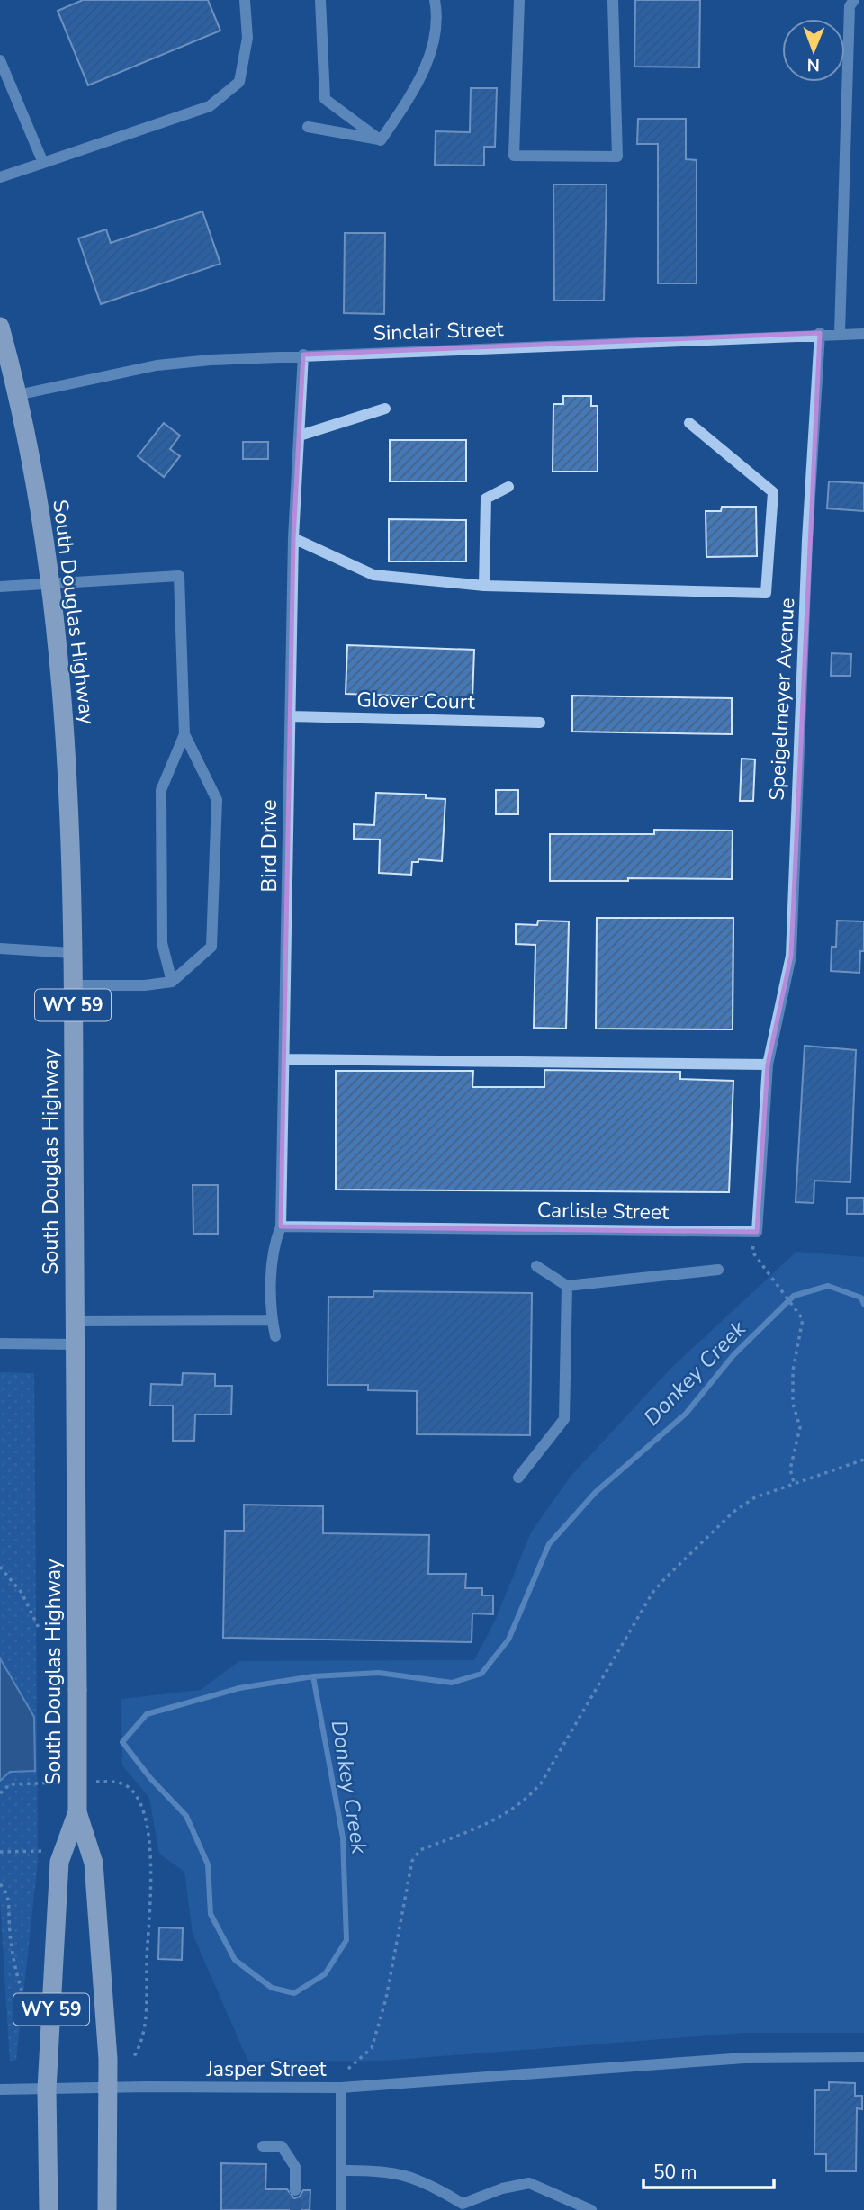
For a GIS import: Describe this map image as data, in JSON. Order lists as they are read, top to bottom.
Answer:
{
  "streets": {
    "highway": ["South Douglas Highway", "WY 59"],
    "street": [
      "Sinclair Street",
      "Speigelmeyer Avenue",
      "Glover Court",
      "Bird Drive",
      "Carlisle Street",
      "Jasper Street"
    ]
  },
  "crossings": [
    ["Sinclair Street", "South Douglas Highway"],
    ["Sinclair Street", "Speigelmeyer Avenue"],
    ["Sinclair Street", "Bird Drive"],
    ["South Douglas Highway", "Jasper Street"],
    ["Glover Court", "Bird Drive"],
    ["Bird Drive", "Carlisle Street"]
  ],
  "water": ["Donkey Creek"],
  "scale_bar": "50 m",
  "north": "bottom"
}
